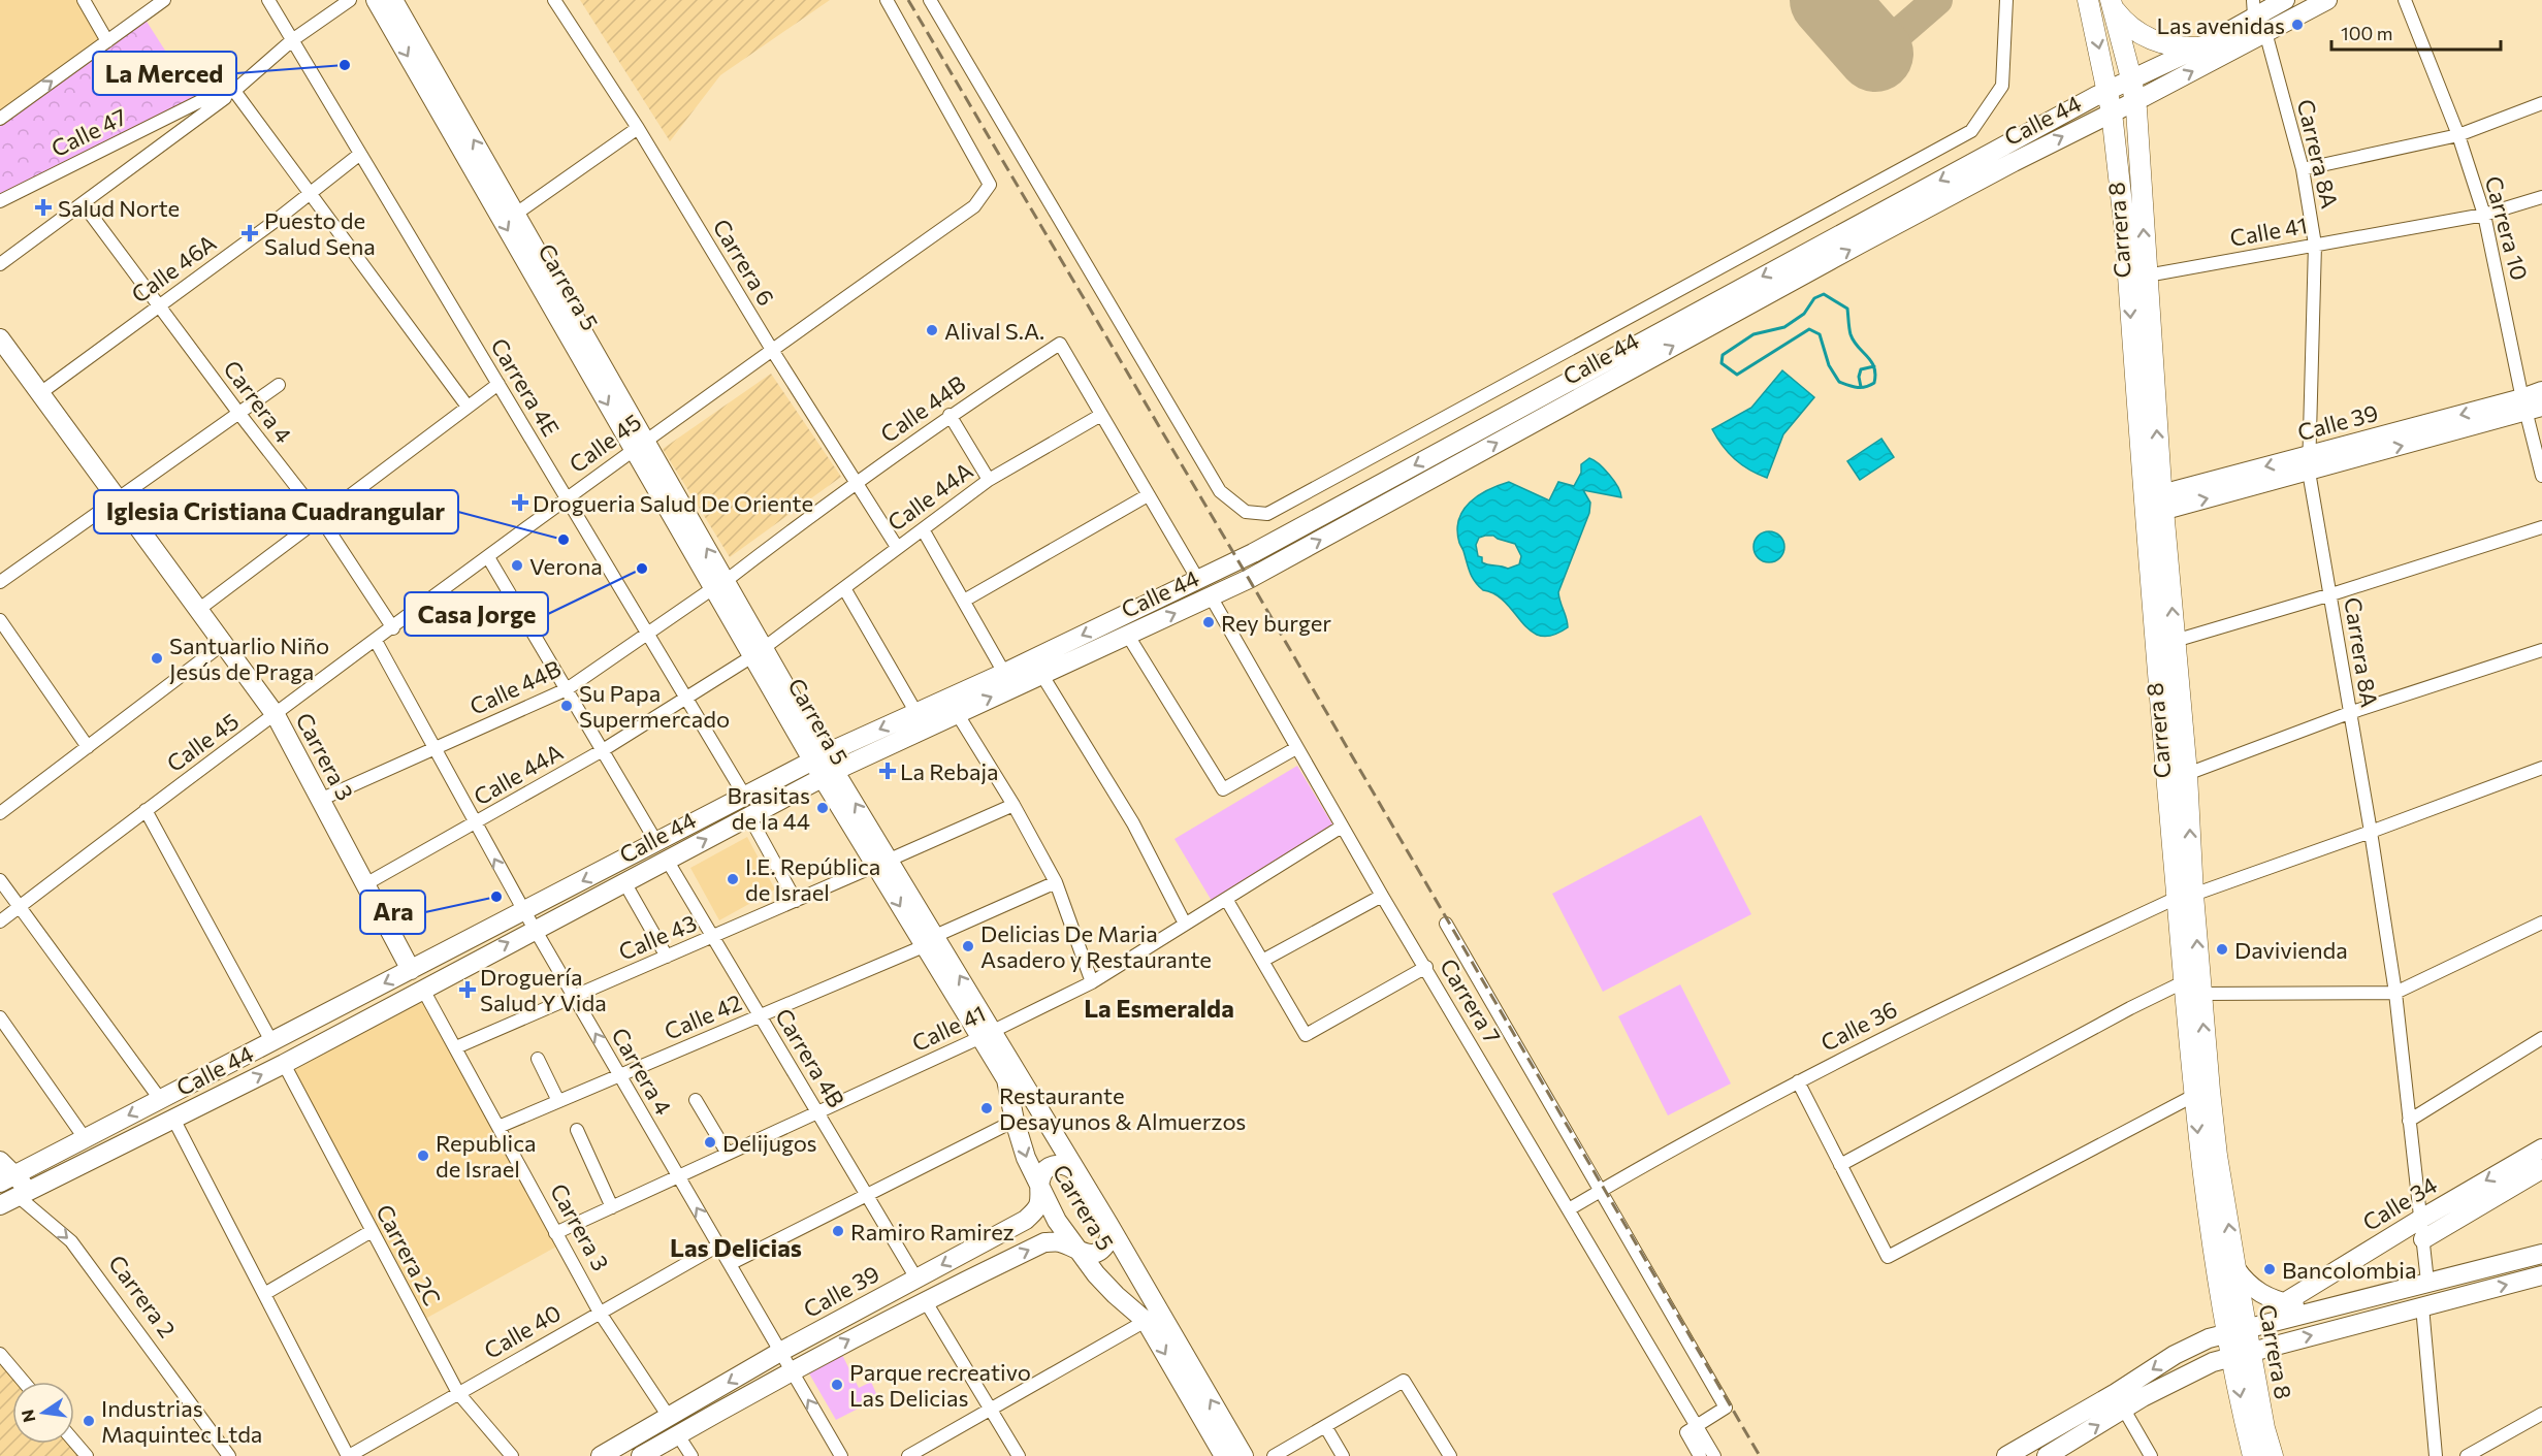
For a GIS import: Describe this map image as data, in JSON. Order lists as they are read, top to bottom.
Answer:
{
  "streets": {
    "main road": [
      "Calle 44",
      "Carrera 8",
      "Carrera 5",
      "Calle 39",
      "Carrera 3",
      "Calle 34",
      "Carrera 2"
    ],
    "street": [
      "Calle 47",
      "Carrera 8A",
      "Carrera 10",
      "Calle 41",
      "Carrera 6",
      "Calle 46A",
      "Carrera 4E",
      "Carrera 4",
      "Calle 44B",
      "Calle 45",
      "Calle 44A",
      "Calle 43",
      "Carrera 7",
      "Calle 42",
      "Calle 36",
      "Carrera 4B",
      "Carrera 2C",
      "Calle 40"
    ]
  },
  "crossings": [
    ["Calle 44", "Carrera 8A"],
    ["Calle 44", "Carrera 8"],
    ["Calle 44", "Carrera 5"],
    ["Calle 44", "Carrera 4E"],
    ["Calle 44", "Carrera 4"],
    ["Calle 44", "Carrera 3"],
    ["Calle 44", "Carrera 7"],
    ["Calle 44", "Carrera 4B"],
    ["Calle 44", "Carrera 2C"],
    ["Calle 44", "Carrera 2"],
    ["Calle 47", "Carrera 4E"],
    ["Carrera 8A", "Calle 41"],
    ["Carrera 8A", "Calle 39"],
    ["Carrera 8A", "Calle 36"],
    ["Carrera 8A", "Calle 34"],
    ["Carrera 10", "Calle 41"],
    ["Carrera 10", "Calle 39"],
    ["Carrera 8", "Calle 41"],
    ["Carrera 8", "Calle 39"],
    ["Carrera 8", "Calle 36"],
    ["Calle 41", "Carrera 5"],
    ["Calle 41", "Carrera 4"],
    ["Calle 41", "Carrera 3"],
    ["Calle 41", "Carrera 7"],
    ["Calle 41", "Carrera 4B"],
    ["Carrera 6", "Calle 44B"],
    ["Carrera 6", "Calle 45"],
    ["Carrera 6", "Calle 44A"],
    ["Calle 46A", "Carrera 4E"],
    ["Calle 46A", "Carrera 4"],
    ["Calle 46A", "Carrera 3"],
    ["Carrera 5", "Calle 44B"],
    ["Carrera 5", "Calle 39"],
    ["Carrera 5", "Calle 45"],
    ["Carrera 5", "Calle 44A"],
    ["Carrera 5", "Calle 43"],
    ["Carrera 5", "Calle 42"],
    ["Carrera 4E", "Calle 44B"],
    ["Carrera 4E", "Calle 45"],
    ["Carrera 4E", "Calle 44A"],
    ["Carrera 4", "Calle 44B"],
    ["Carrera 4", "Calle 39"],
    ["Carrera 4", "Calle 45"],
    ["Carrera 4", "Calle 44A"],
    ["Carrera 4", "Calle 43"],
    ["Carrera 4", "Calle 42"],
    ["Carrera 4", "Calle 40"],
    ["Calle 44B", "Calle 44A"],
    ["Calle 44B", "Carrera 3"],
    ["Calle 39", "Carrera 3"],
    ["Calle 39", "Carrera 4B"],
    ["Calle 45", "Carrera 3"],
    ["Calle 44A", "Carrera 3"],
    ["Carrera 3", "Calle 43"],
    ["Carrera 3", "Calle 42"],
    ["Carrera 3", "Calle 40"],
    ["Calle 43", "Carrera 4B"],
    ["Carrera 7", "Calle 36"],
    ["Calle 42", "Carrera 4B"],
    ["Carrera 2C", "Calle 40"]
  ],
  "one_way": ["Carrera 2"],
  "districts": ["La Esmeralda", "Las Delicias"],
  "places": {
    "other": [
      "Las avenidas",
      "La Merced",
      "Alival S.A.",
      "Iglesia Cristiana Cuadrangular",
      "Verona",
      "Casa Jorge",
      "Rey burger",
      "Santuarlio Niño Jesús de Praga",
      "Su Papa Supermercado",
      "Brasitas de la 44",
      "I.E. República de Israel",
      "Ara",
      "Delicias De Maria Asadero y Restaurante",
      "Davivienda",
      "Restaurante Desayunos & Almuerzos",
      "Delijugos",
      "Republica de Israel",
      "Ramiro Ramirez",
      "Bancolombia",
      "Parque recreativo Las Delicias",
      "Industrias Maquintec Ltda"
    ],
    "health": [
      "Salud Norte",
      "Puesto de Salud Sena",
      "Drogueria Salud De Oriente",
      "La Rebaja",
      "Droguería Salud Y Vida"
    ]
  },
  "scale_bar": "100 m",
  "north": "left"
}
